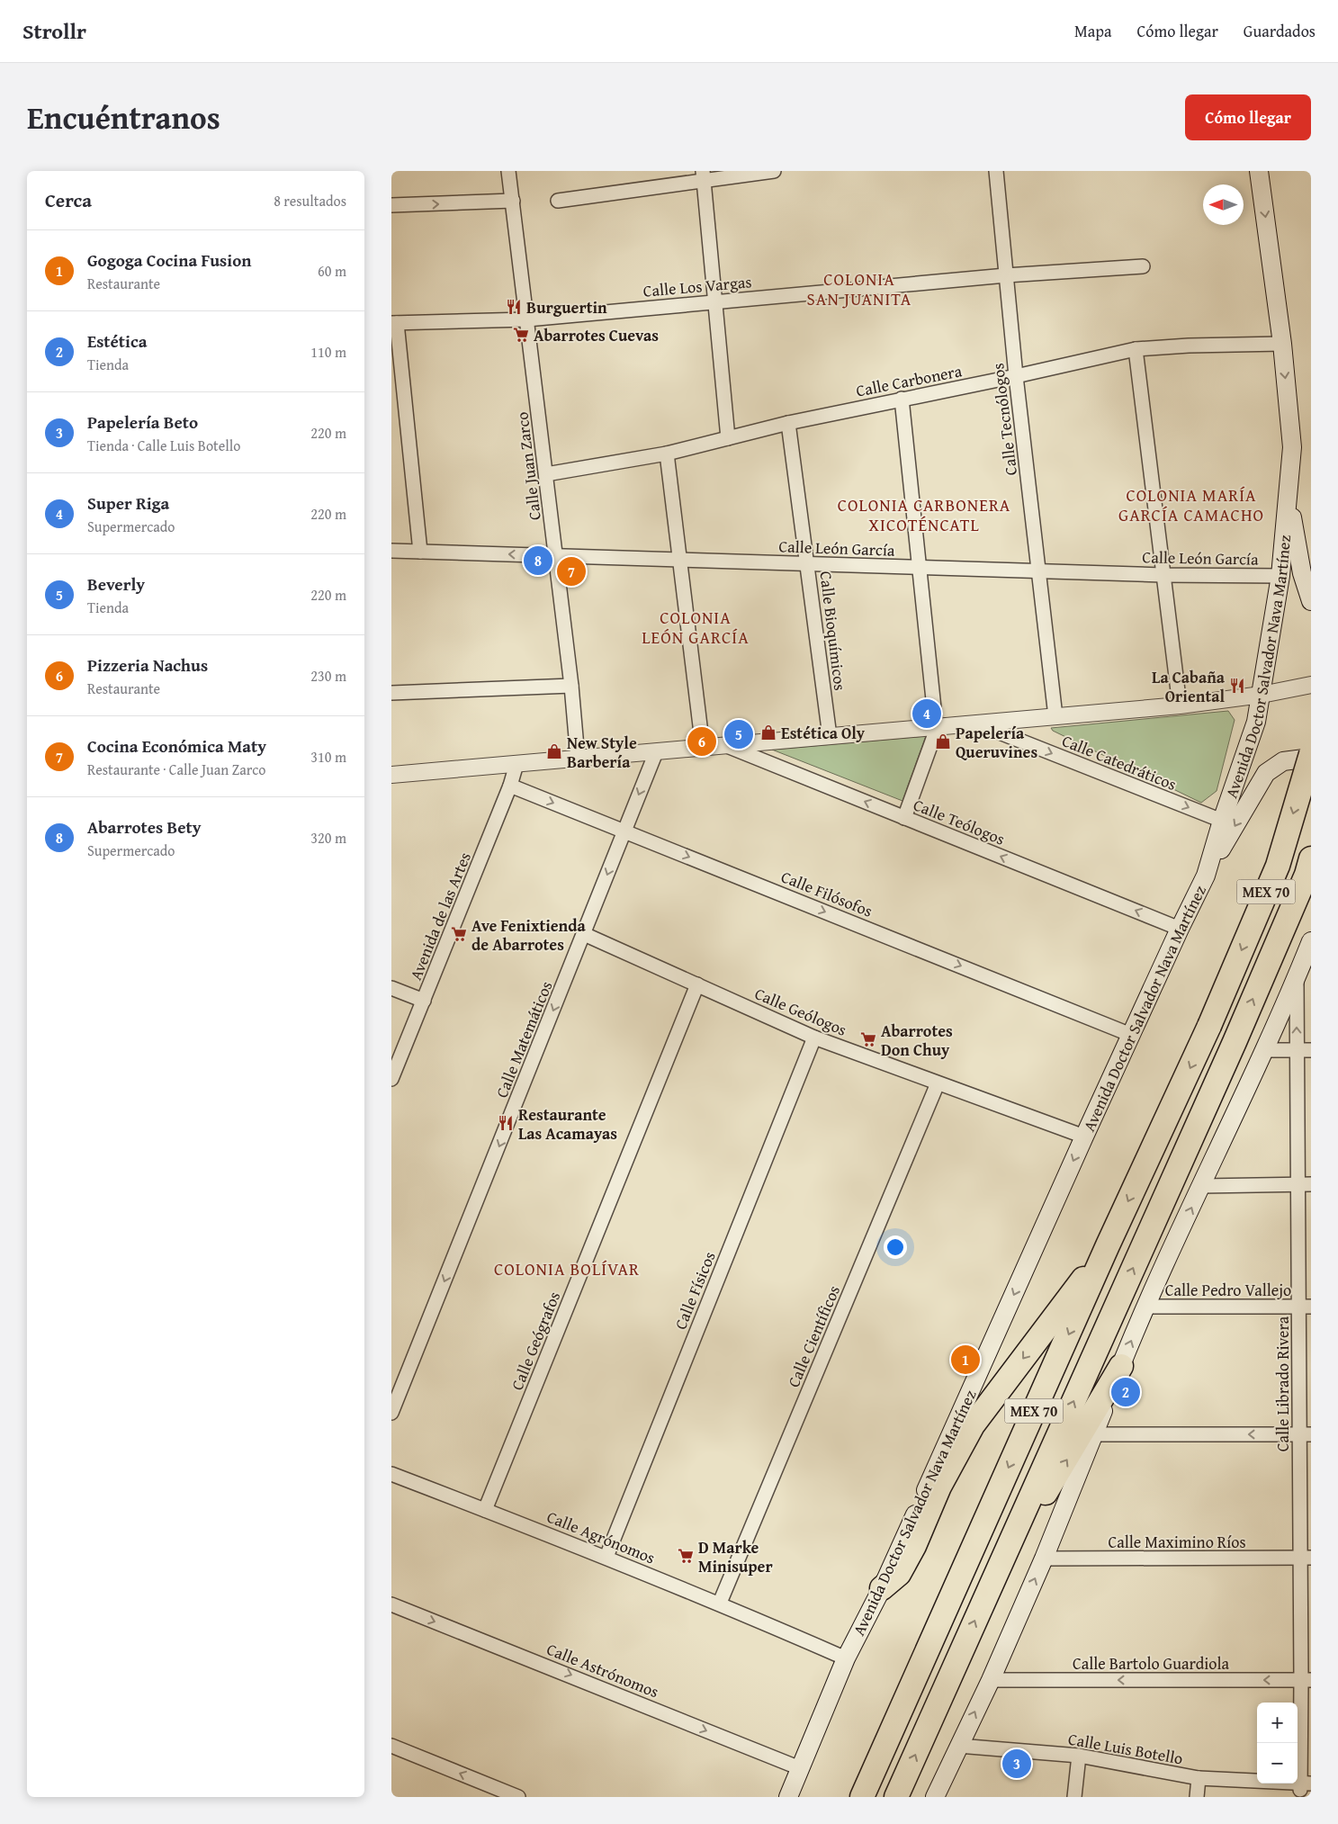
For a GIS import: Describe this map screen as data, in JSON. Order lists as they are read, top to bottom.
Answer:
{
  "streets": {
    "highway": ["MEX 70"],
    "main road": ["Avenida Doctor Salvador Nava Martínez"],
    "street": [
      "Calle Los Vargas",
      "Calle Carbonera",
      "Calle Tecnólogos",
      "Calle Juan Zarco",
      "Calle León García",
      "Calle Bioquímicos",
      "Calle Catedráticos",
      "Calle Teólogos",
      "Calle Filósofos",
      "Avenida de las Artes",
      "Calle Geólogos",
      "Calle Matemáticos",
      "Calle Pedro Vallejo",
      "Calle Físicos",
      "Calle Científicos",
      "Calle Geógrafos",
      "Calle Librado Rivera",
      "Calle Agrónomos",
      "Calle Maximino Ríos",
      "Calle Bartolo Guardiola",
      "Calle Astrónomos",
      "Calle Luis Botello"
    ]
  },
  "crossings": [
    ["Calle Los Vargas", "Calle Tecnólogos"],
    ["Calle Los Vargas", "Calle Juan Zarco"],
    ["Calle Carbonera", "Calle Tecnólogos"],
    ["Calle Carbonera", "Calle Juan Zarco"],
    ["Calle Carbonera", "Calle Bioquímicos"],
    ["Calle Carbonera", "Avenida Doctor Salvador Nava Martínez"],
    ["Calle Tecnólogos", "Calle León García"],
    ["Calle Juan Zarco", "Calle León García"],
    ["Calle León García", "Calle Bioquímicos"],
    ["Calle León García", "Avenida Doctor Salvador Nava Martínez"],
    ["Avenida Doctor Salvador Nava Martínez", "Calle Catedráticos"],
    ["Avenida Doctor Salvador Nava Martínez", "Calle Teólogos"],
    ["Avenida Doctor Salvador Nava Martínez", "Calle Filósofos"],
    ["Avenida Doctor Salvador Nava Martínez", "Calle Geólogos"],
    ["Avenida Doctor Salvador Nava Martínez", "Calle Agrónomos"],
    ["Avenida Doctor Salvador Nava Martínez", "Calle Astrónomos"],
    ["Calle Filósofos", "Avenida de las Artes"],
    ["Calle Filósofos", "Calle Matemáticos"],
    ["Calle Geólogos", "Calle Matemáticos"],
    ["Calle Geólogos", "Calle Físicos"],
    ["Calle Geólogos", "Calle Científicos"],
    ["Calle Geólogos", "Calle Geógrafos"],
    ["Calle Pedro Vallejo", "Calle Librado Rivera"],
    ["Calle Físicos", "Calle Agrónomos"],
    ["Calle Científicos", "Calle Agrónomos"],
    ["Calle Geógrafos", "Calle Agrónomos"],
    ["Calle Librado Rivera", "Calle Maximino Ríos"],
    ["Calle Librado Rivera", "Calle Bartolo Guardiola"],
    ["Calle Librado Rivera", "Calle Luis Botello"]
  ],
  "one_way": [
    "Calle Catedráticos",
    "Calle Teólogos",
    "Calle Filósofos",
    "Calle Matemáticos",
    "Calle Bartolo Guardiola",
    "Calle Astrónomos"
  ],
  "districts": [
    "COLONIA SAN JUANITA",
    "COLONIA MARÍA GARCÍA CAMACHO",
    "COLONIA CARBONERA XICOTÉNCATL",
    "COLONIA LEÓN GARCÍA",
    "COLONIA BOLÍVAR"
  ],
  "places": {
    "restaurant": ["Burguertin", "La Cabaña Oriental", "Restaurante Las Acamayas"],
    "supermarket": [
      "Abarrotes Cuevas",
      "Ave Fenixtienda de Abarrotes",
      "Abarrotes Don Chuy",
      "D Marke Minisuper"
    ],
    "shop": ["Estética Oly", "Papelería Queruvines", "New Style Barbería"]
  },
  "north": "left",
  "page": {
    "header": "Strollr",
    "nav": ["Mapa", "Cómo llegar", "Guardados"],
    "title": "Encuéntranos",
    "buttons": "Cómo llegar",
    "heading": ["Cerca", "8 resultados"],
    "list": [
      {
        "mark": "1",
        "name": "Gogoga Cocina Fusion",
        "note": "Restaurante",
        "value": "60 m"
      },
      {
        "mark": "2",
        "name": "Estética",
        "note": "Tienda",
        "value": "110 m"
      },
      {
        "mark": "3",
        "name": "Papelería Beto",
        "note": "Tienda · Calle Luis Botello",
        "value": "220 m"
      },
      {
        "mark": "4",
        "name": "Super Riga",
        "note": "Supermercado",
        "value": "220 m"
      },
      {
        "mark": "5",
        "name": "Beverly",
        "note": "Tienda",
        "value": "220 m"
      },
      {
        "mark": "6",
        "name": "Pizzeria Nachus",
        "note": "Restaurante",
        "value": "230 m"
      },
      {
        "mark": "7",
        "name": "Cocina Económica Maty",
        "note": "Restaurante · Calle Juan Zarco",
        "value": "310 m"
      },
      {
        "mark": "8",
        "name": "Abarrotes Bety",
        "note": "Supermercado",
        "value": "320 m"
      }
    ],
    "pins": [
      "8",
      "7",
      "4",
      "5",
      "6",
      "1",
      "2",
      "3"
    ],
    "map_buttons": ["+", "−"]
  }
}
